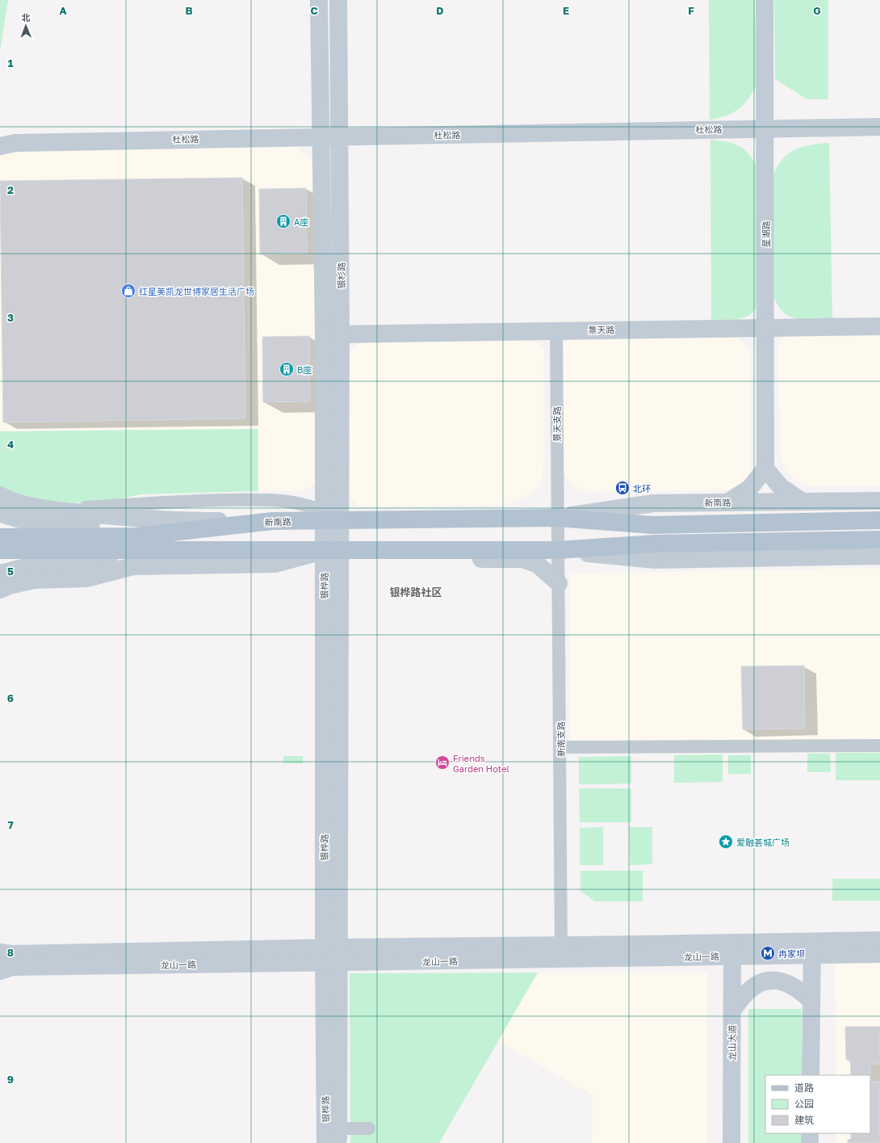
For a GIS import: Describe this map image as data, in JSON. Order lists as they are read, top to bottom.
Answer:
{
  "streets": {
    "main road": [
      "杜松路",
      "星湖路",
      "银杉路",
      "景天路",
      "新南路",
      "银桦路",
      "龙山一路",
      "龙山大道"
    ],
    "street": ["景天支路", "新南支路"]
  },
  "crossings": [
    ["杜松路", "星湖路"],
    ["杜松路", "银杉路"],
    ["星湖路", "景天路"],
    ["银杉路", "景天路"],
    ["银杉路", "新南路"],
    ["银杉路", "银桦路"],
    ["景天路", "景天支路"],
    ["景天支路", "新南路"],
    ["景天支路", "新南支路"],
    ["新南路", "新南支路"],
    ["银桦路", "龙山一路"],
    ["新南支路", "龙山一路"],
    ["龙山一路", "龙山大道"]
  ],
  "districts": ["银桦路社区"],
  "places": {
    "building": ["A座", "B座"],
    "shop": ["红星美凯龙世博家居生活广场"],
    "bus stop": ["北环"],
    "hotel": ["Friends Garden Hotel"],
    "place": ["爱融荟城广场"],
    "metro station": ["冉家坝"]
  },
  "legend": ["道路", "公园", "建筑"],
  "north": "top",
  "grid": {
    "columns": [
      "A",
      "B",
      "C",
      "D",
      "E",
      "F",
      "G"
    ],
    "rows": [
      "1",
      "2",
      "3",
      "4",
      "5",
      "6",
      "7",
      "8",
      "9"
    ]
  }
}
